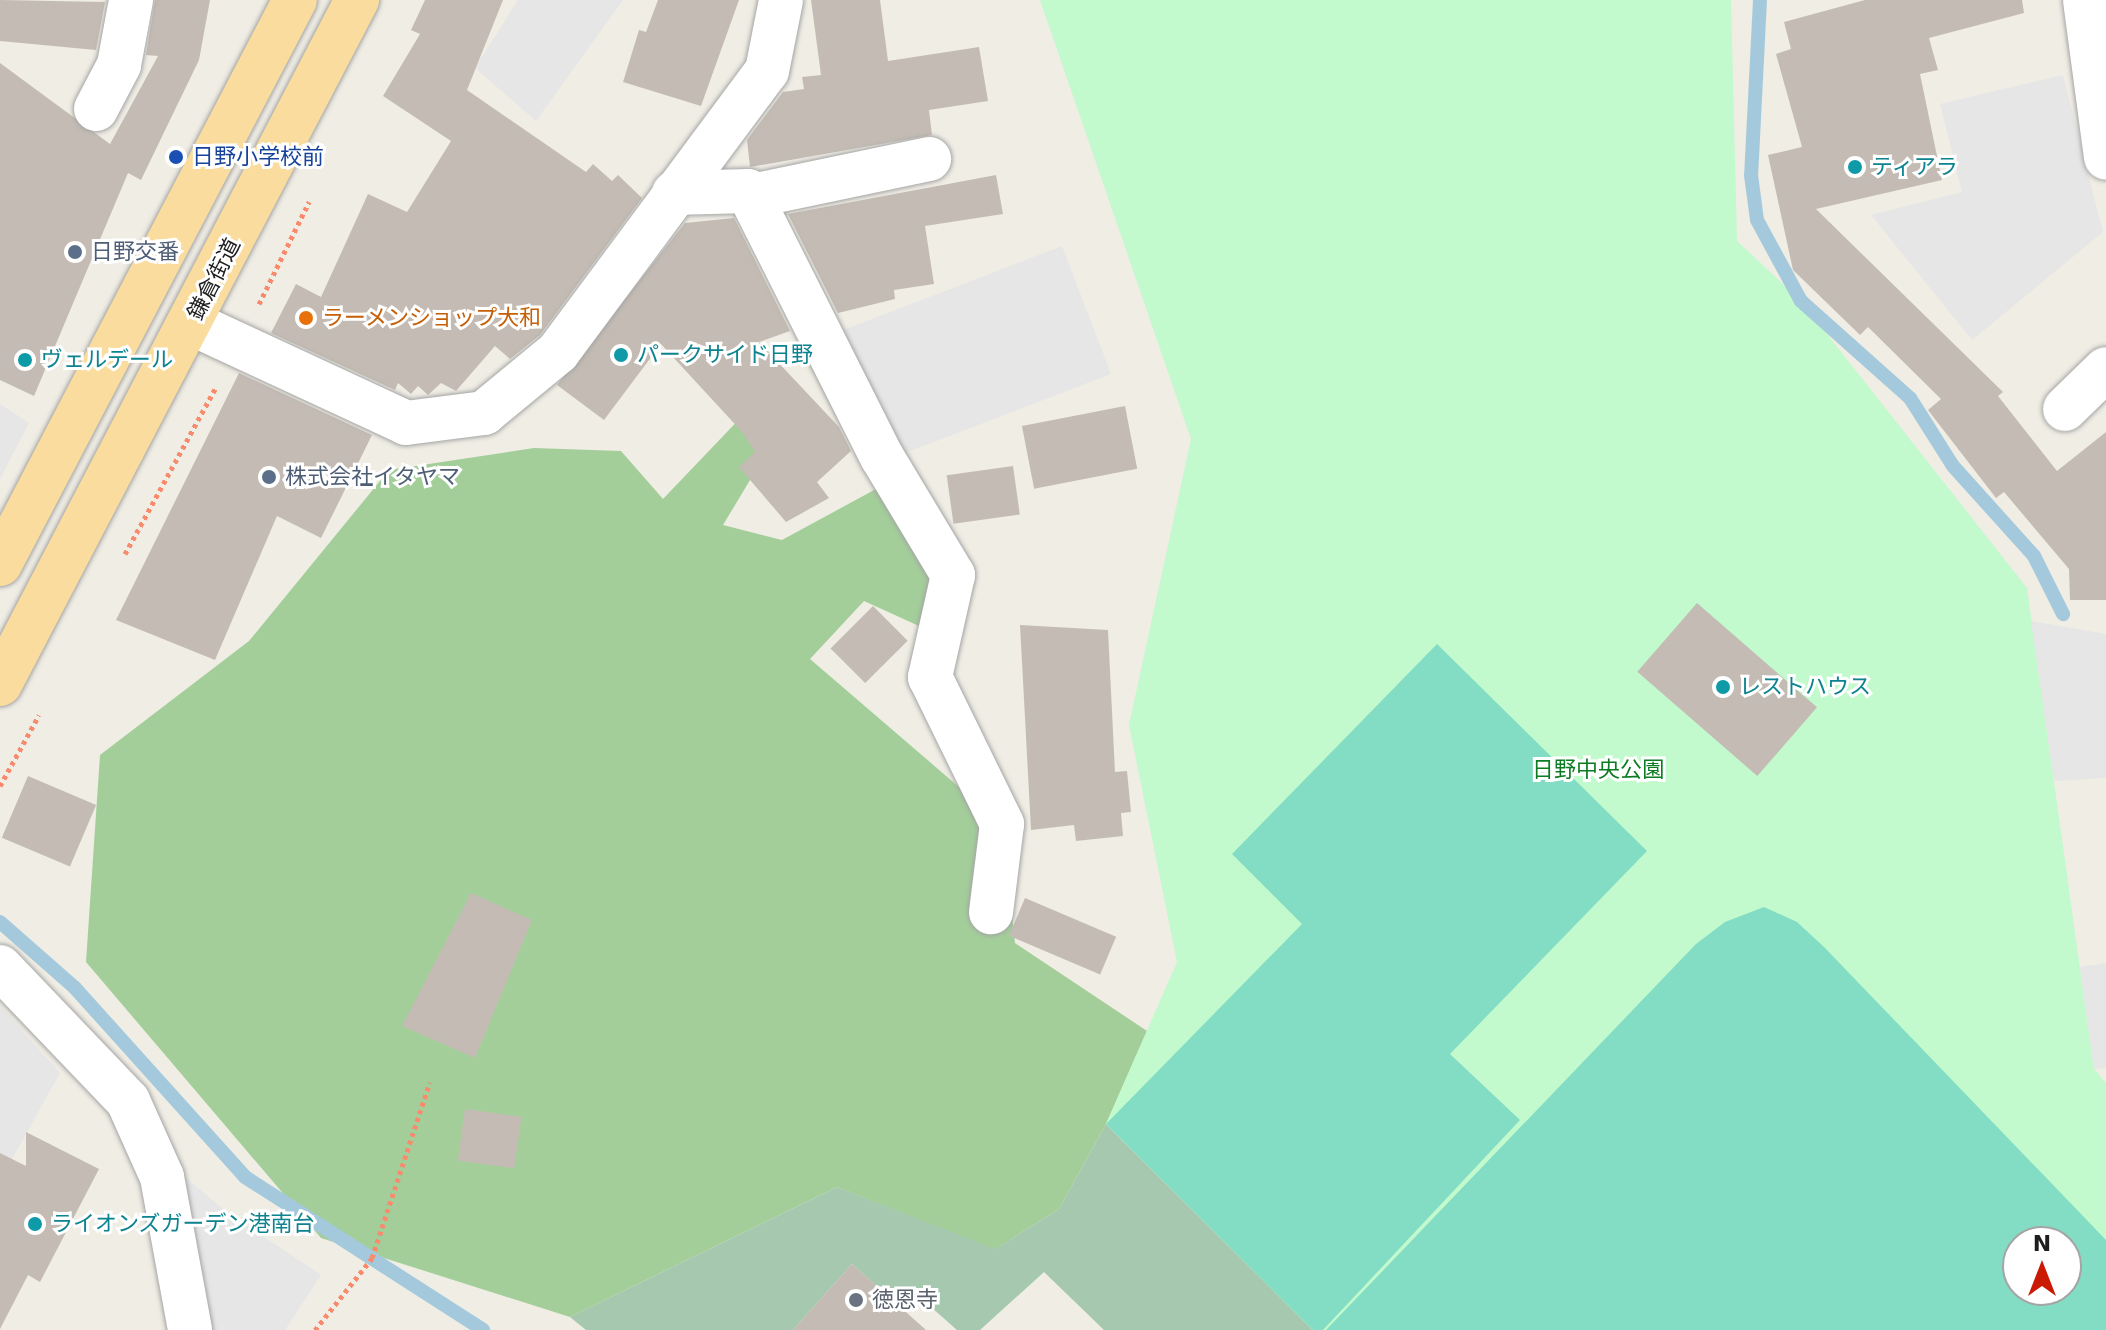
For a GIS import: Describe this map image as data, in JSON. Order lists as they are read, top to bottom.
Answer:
{
  "streets": {
    "main road": ["鎌倉街道"]
  },
  "parks": ["日野中央公園"],
  "places": [
    "日野小学校前",
    "ティアラ",
    "日野交番",
    "ラーメンショップ大和",
    "パークサイド日野",
    "ヴェルデール",
    "株式会社イタヤマ",
    "レストハウス",
    "ライオンズガーデン港南台",
    "徳恩寺"
  ],
  "north": "top"
}
